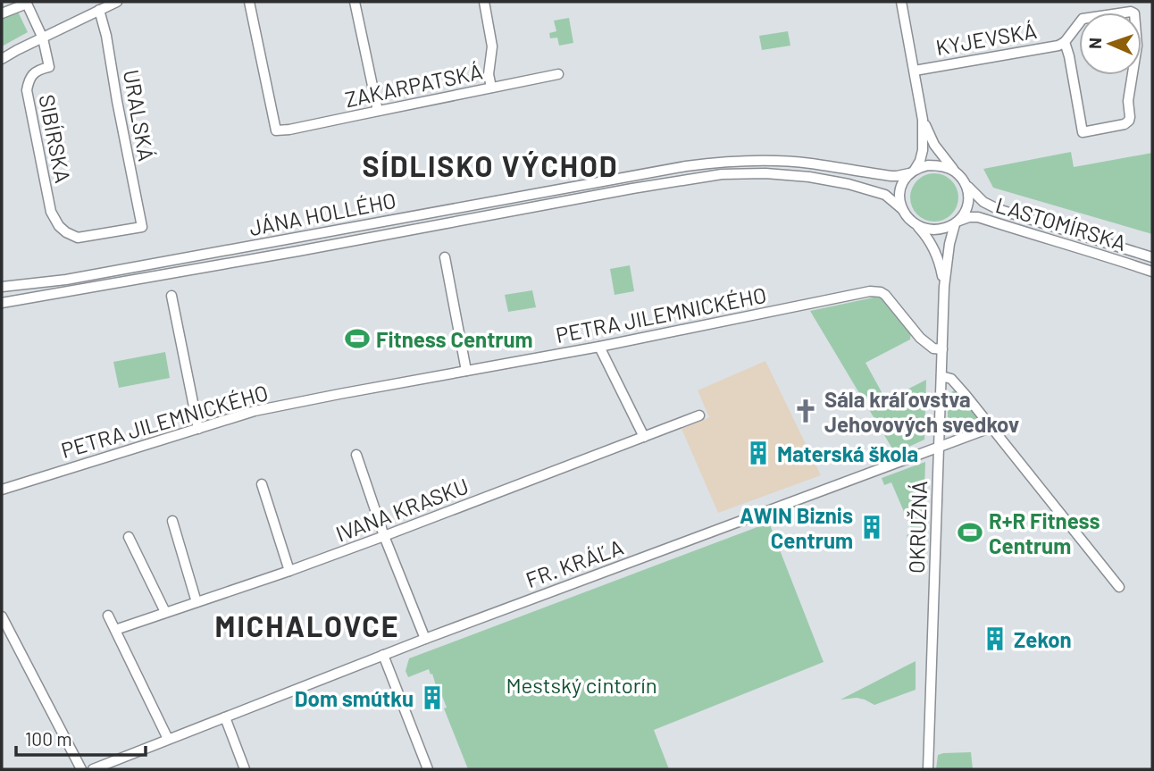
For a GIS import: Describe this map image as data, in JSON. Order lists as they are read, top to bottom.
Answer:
{
  "streets": {
    "street": [
      "KYJEVSKÁ",
      "ZAKARPATSKÁ",
      "URALSKÁ",
      "SIBÍRSKA",
      "JÁNA HOLLÉHO",
      "LASTOMÍRSKA",
      "PETRA JILEMNICKÉHO",
      "IVANA KRASKU",
      "OKRUŽNÁ",
      "FR. KRÁĽA"
    ]
  },
  "crossings": [
    ["URALSKÁ", "SIBÍRSKA"],
    ["JÁNA HOLLÉHO", "LASTOMÍRSKA"],
    ["PETRA JILEMNICKÉHO", "OKRUŽNÁ"],
    ["OKRUŽNÁ", "FR. KRÁĽA"]
  ],
  "districts": ["SÍDLISKO VÝCHOD", "MICHALOVCE"],
  "parks": ["Mestský cintorín"],
  "places": {
    "sports": ["Fitness Centrum", "R+R Fitness Centrum"],
    "church": ["Sála kráľovstva Jehovových svedkov"],
    "building": [
      "Materská škola",
      "AWIN Biznis Centrum",
      "Zekon",
      "Dom smútku"
    ]
  },
  "scale_bar": "100 m",
  "north": "left"
}
